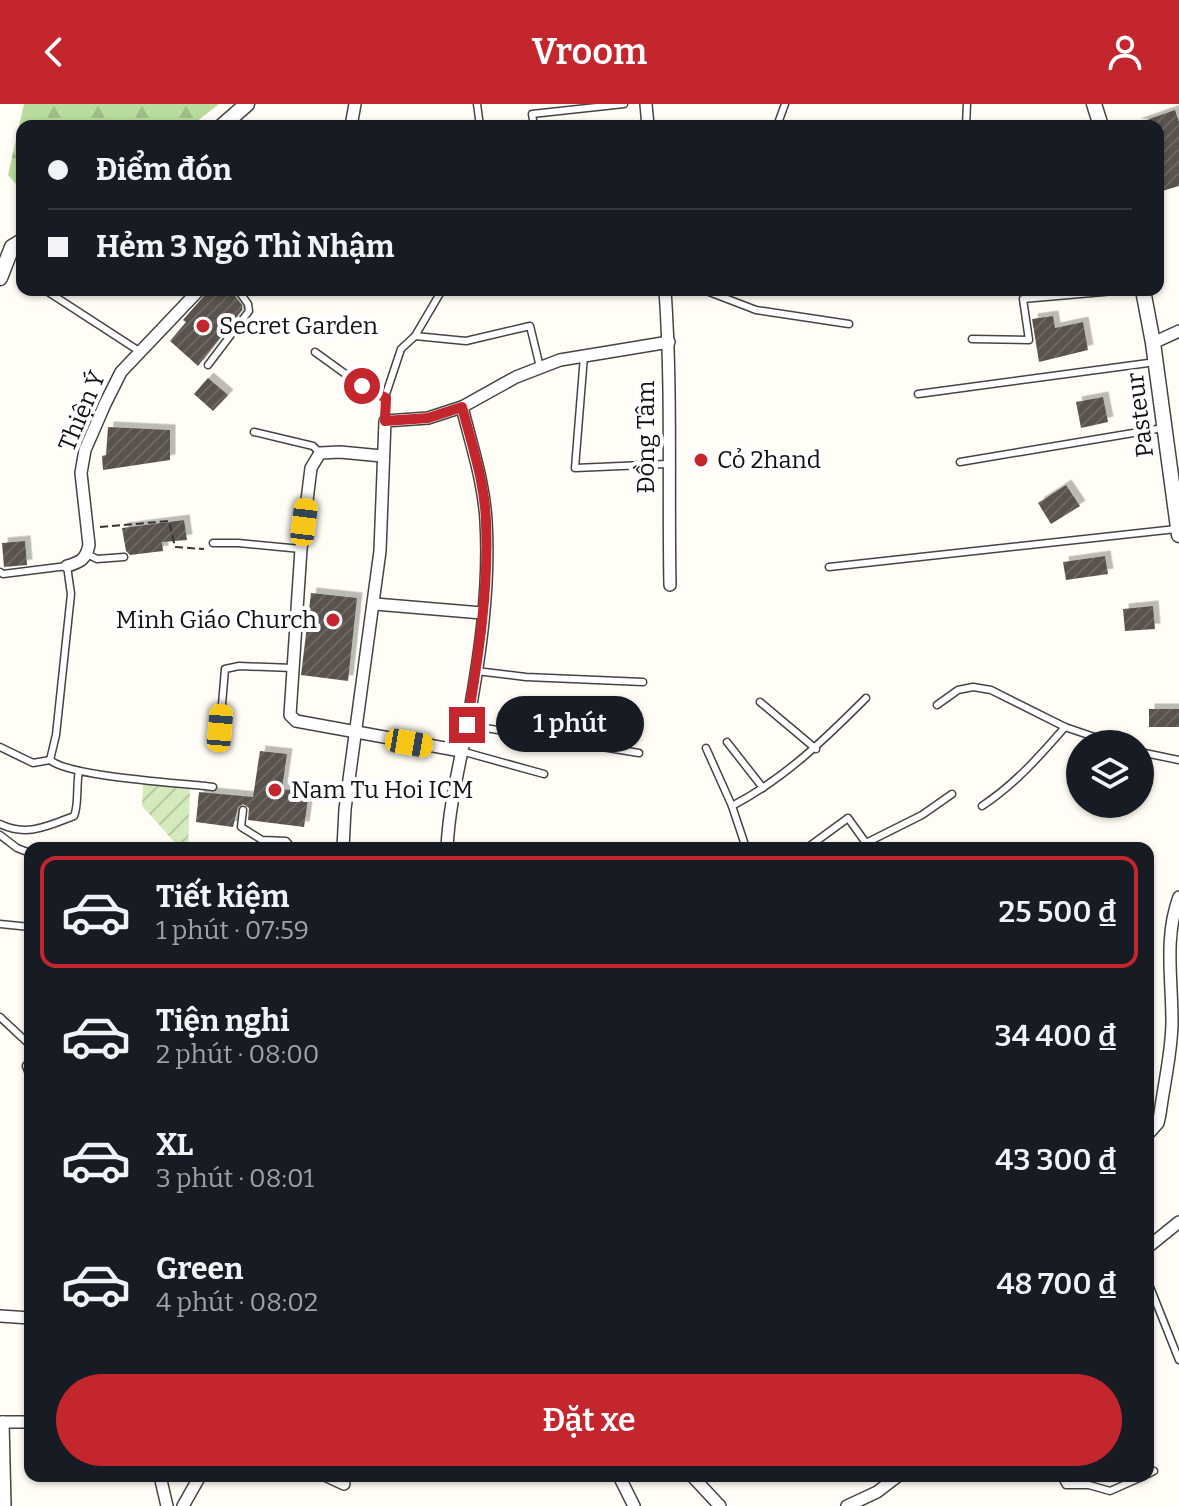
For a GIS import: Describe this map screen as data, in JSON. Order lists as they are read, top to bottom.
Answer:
{
  "streets": {
    "street": ["Thiện Ý", "Pasteur", "Đồng Tâm"]
  },
  "places": [
    "Secret Garden",
    "Cỏ 2hand",
    "Minh Giáo Church",
    "Nam Tu Hoi ICM"
  ],
  "page": {
    "header": "Vroom",
    "banner": ["Điểm đón", "Hẻm 3 Ngô Thì Nhậm"],
    "bubble": "1 phút",
    "list": [
      {
        "name": "Tiết kiệm",
        "note": "1 phút · 07:59",
        "value": "25 500 ₫"
      },
      {
        "name": "Tiện nghi",
        "note": "2 phút · 08:00",
        "value": "34 400 ₫"
      },
      {
        "name": "XL",
        "note": "3 phút · 08:01",
        "value": "43 300 ₫"
      },
      {
        "name": "Green",
        "note": "4 phút · 08:02",
        "value": "48 700 ₫"
      }
    ],
    "buttons": "Đặt xe"
  }
}
